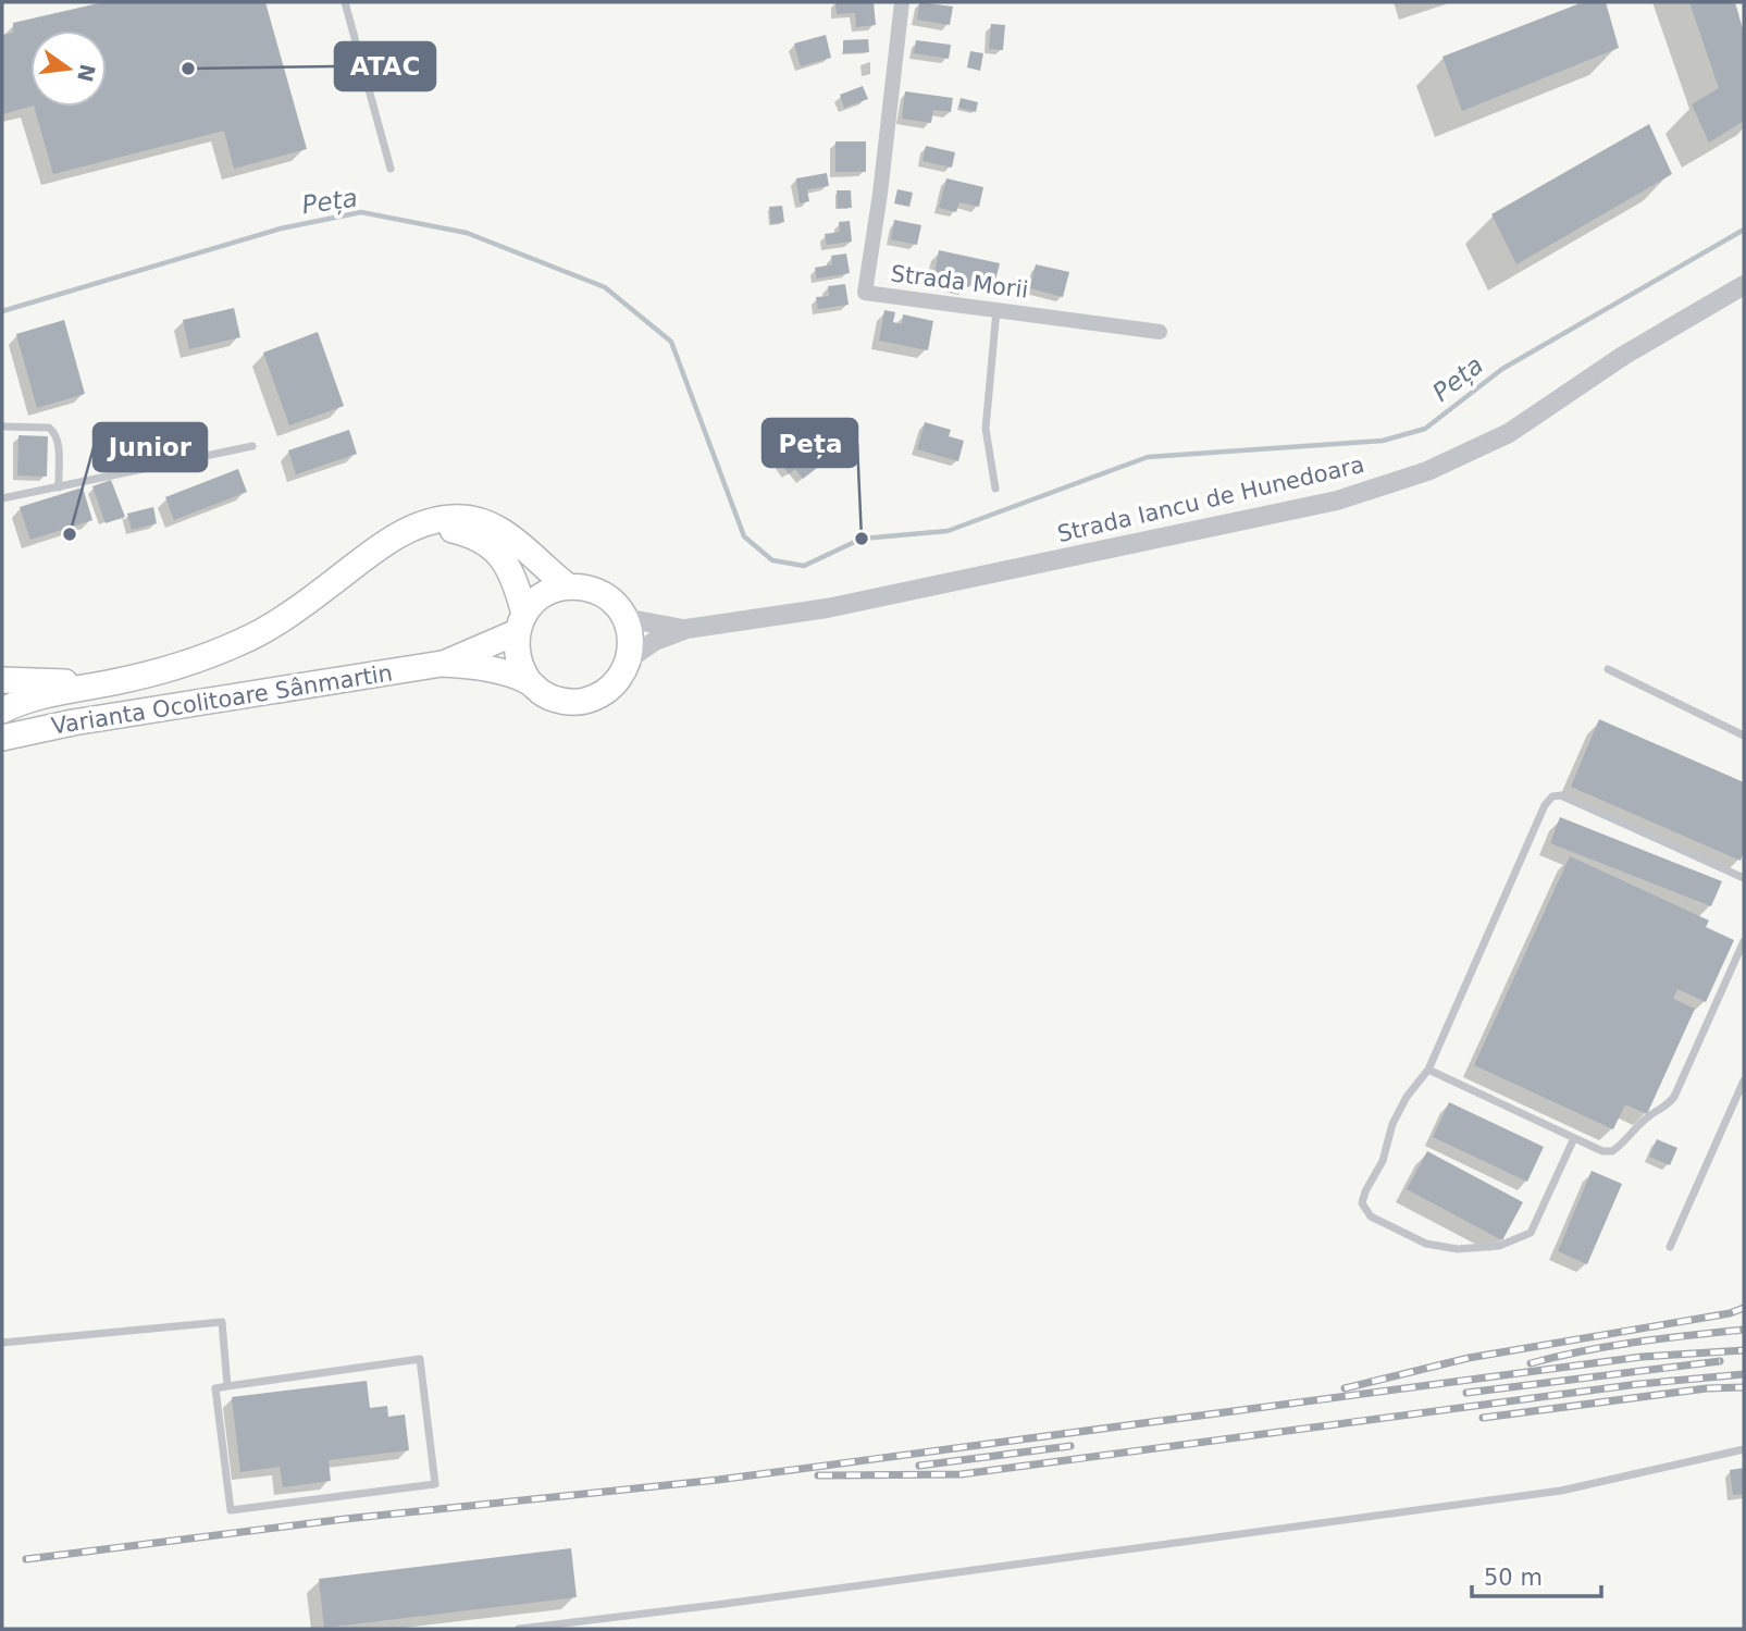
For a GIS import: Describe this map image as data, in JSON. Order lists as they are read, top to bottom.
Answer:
{
  "streets": {
    "highway": ["Varianta Ocolitoare Sânmartin"],
    "street": ["Strada Morii", "Strada Iancu de Hunedoara"]
  },
  "crossings": [
    ["Strada Iancu de Hunedoara", "Varianta Ocolitoare Sânmartin"]
  ],
  "water": ["Peța"],
  "places": ["ATAC", "Junior", "Peța"],
  "scale_bar": "50 m",
  "north": "right"
}
